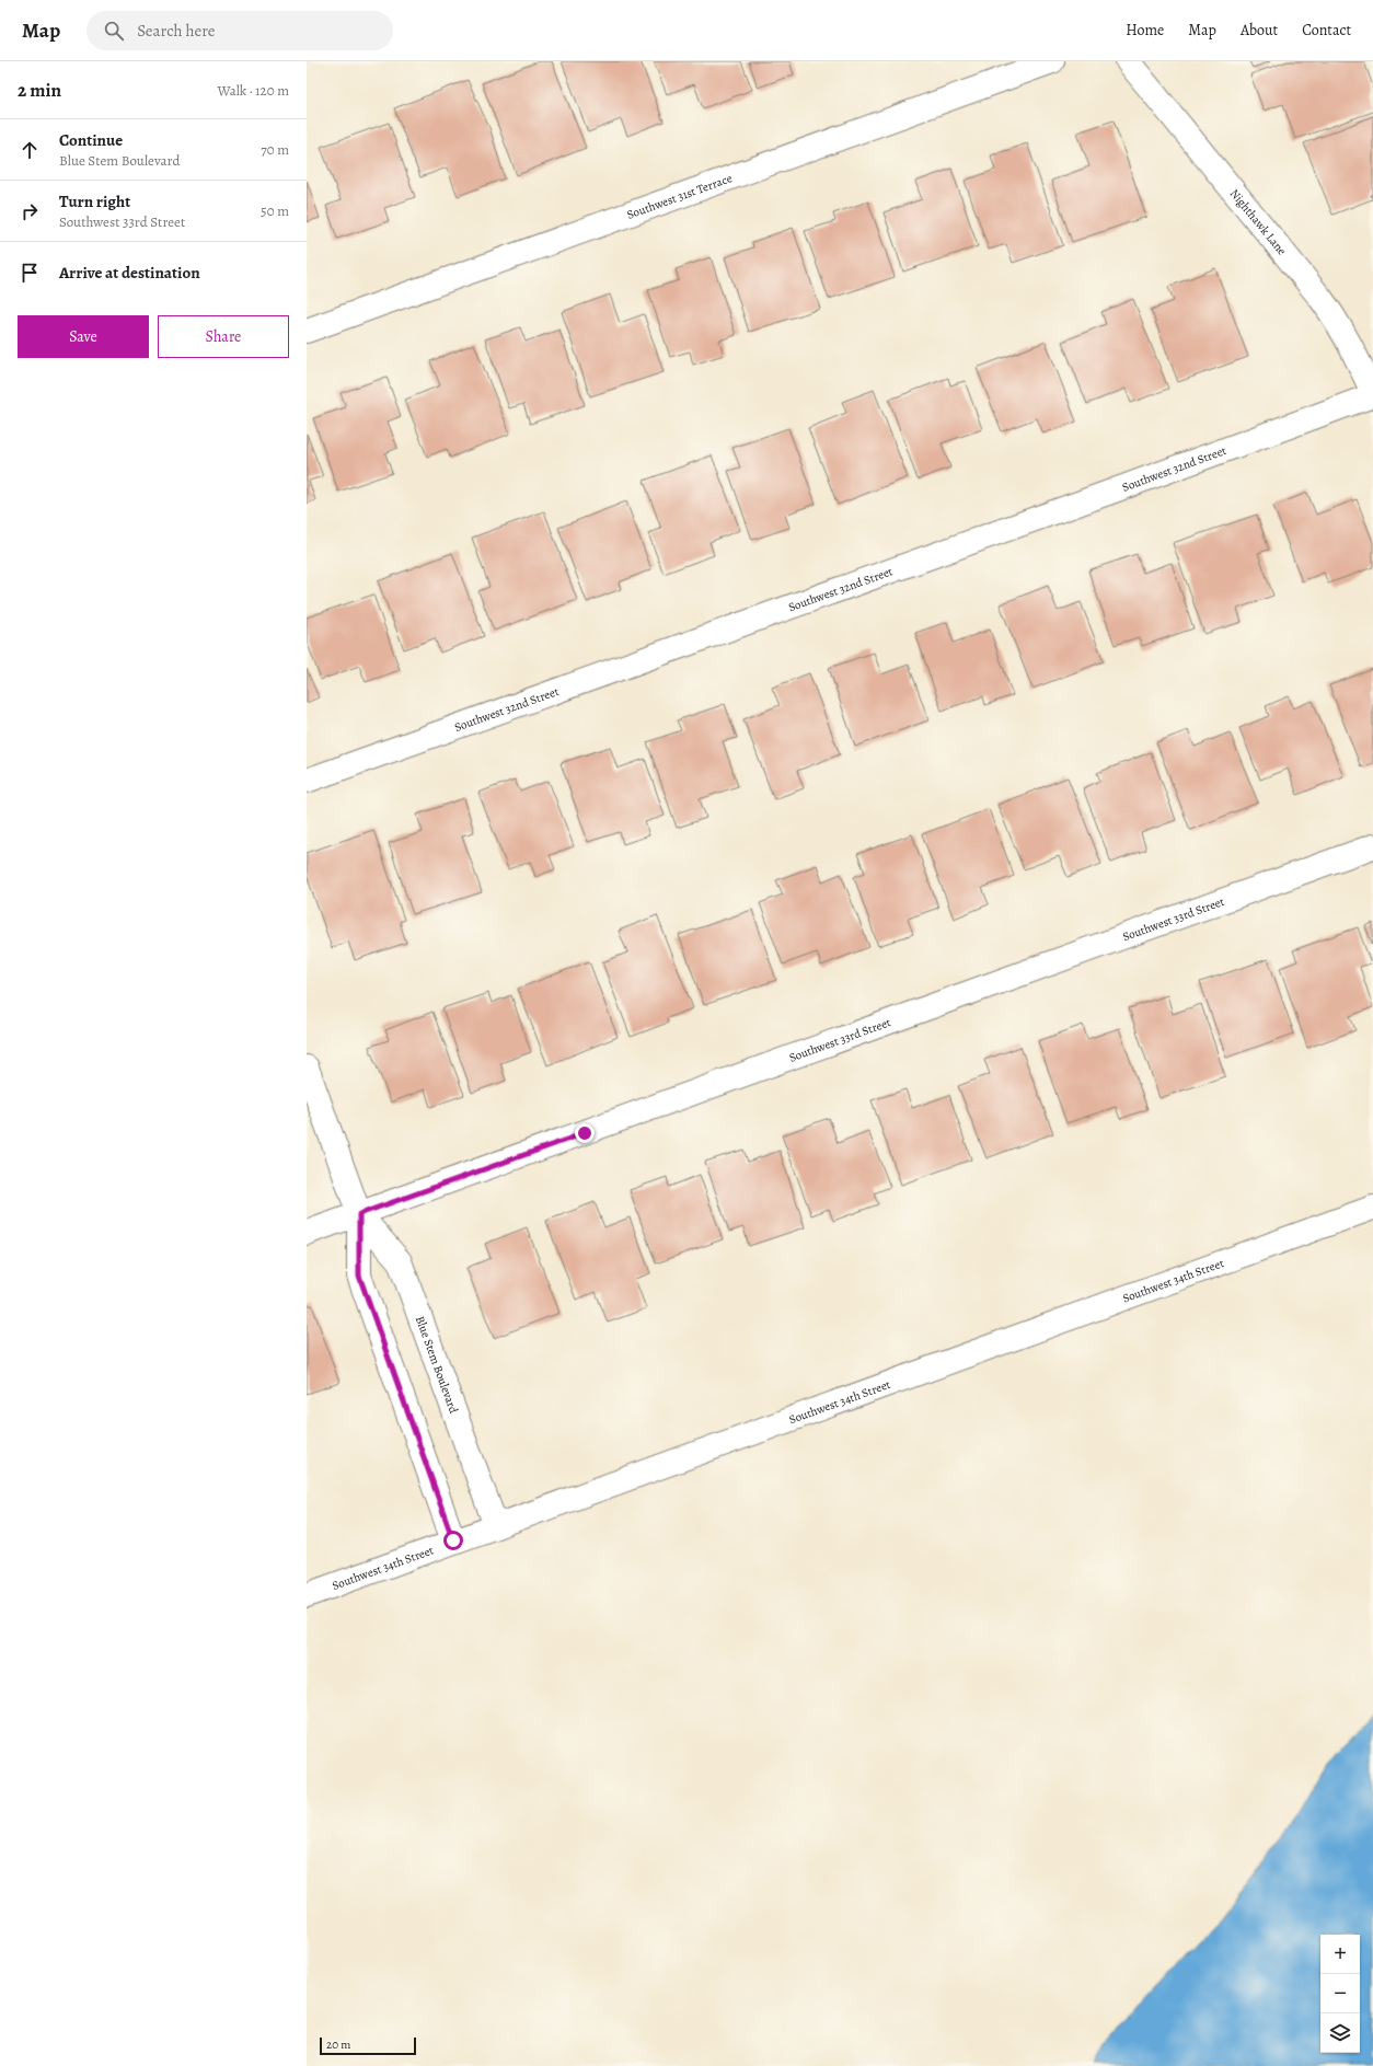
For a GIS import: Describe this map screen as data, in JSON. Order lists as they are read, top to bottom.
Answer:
{
  "streets": {
    "street": [
      "Southwest 31st Terrace",
      "Nighthawk Lane",
      "Southwest 32nd Street",
      "Southwest 33rd Street",
      "Southwest 34th Street",
      "Blue Stem Boulevard"
    ]
  },
  "crossings": [
    ["Nighthawk Lane", "Southwest 32nd Street"],
    ["Southwest 33rd Street", "Blue Stem Boulevard"],
    ["Southwest 34th Street", "Blue Stem Boulevard"]
  ],
  "scale_bar": "20 m",
  "page": {
    "header": "Map",
    "search": "Search here",
    "nav": [
      "Home",
      "Map",
      "About",
      "Contact"
    ],
    "heading": ["2 min", "Walk · 120 m"],
    "list": [
      ["Continue", "Blue Stem Boulevard", "70 m"],
      ["Turn right", "Southwest 33rd Street", "50 m"],
      "Arrive at destination"
    ],
    "buttons": ["Save", "Share"],
    "map_buttons": ["+", "−"],
    "scale": "20 m"
  }
}
